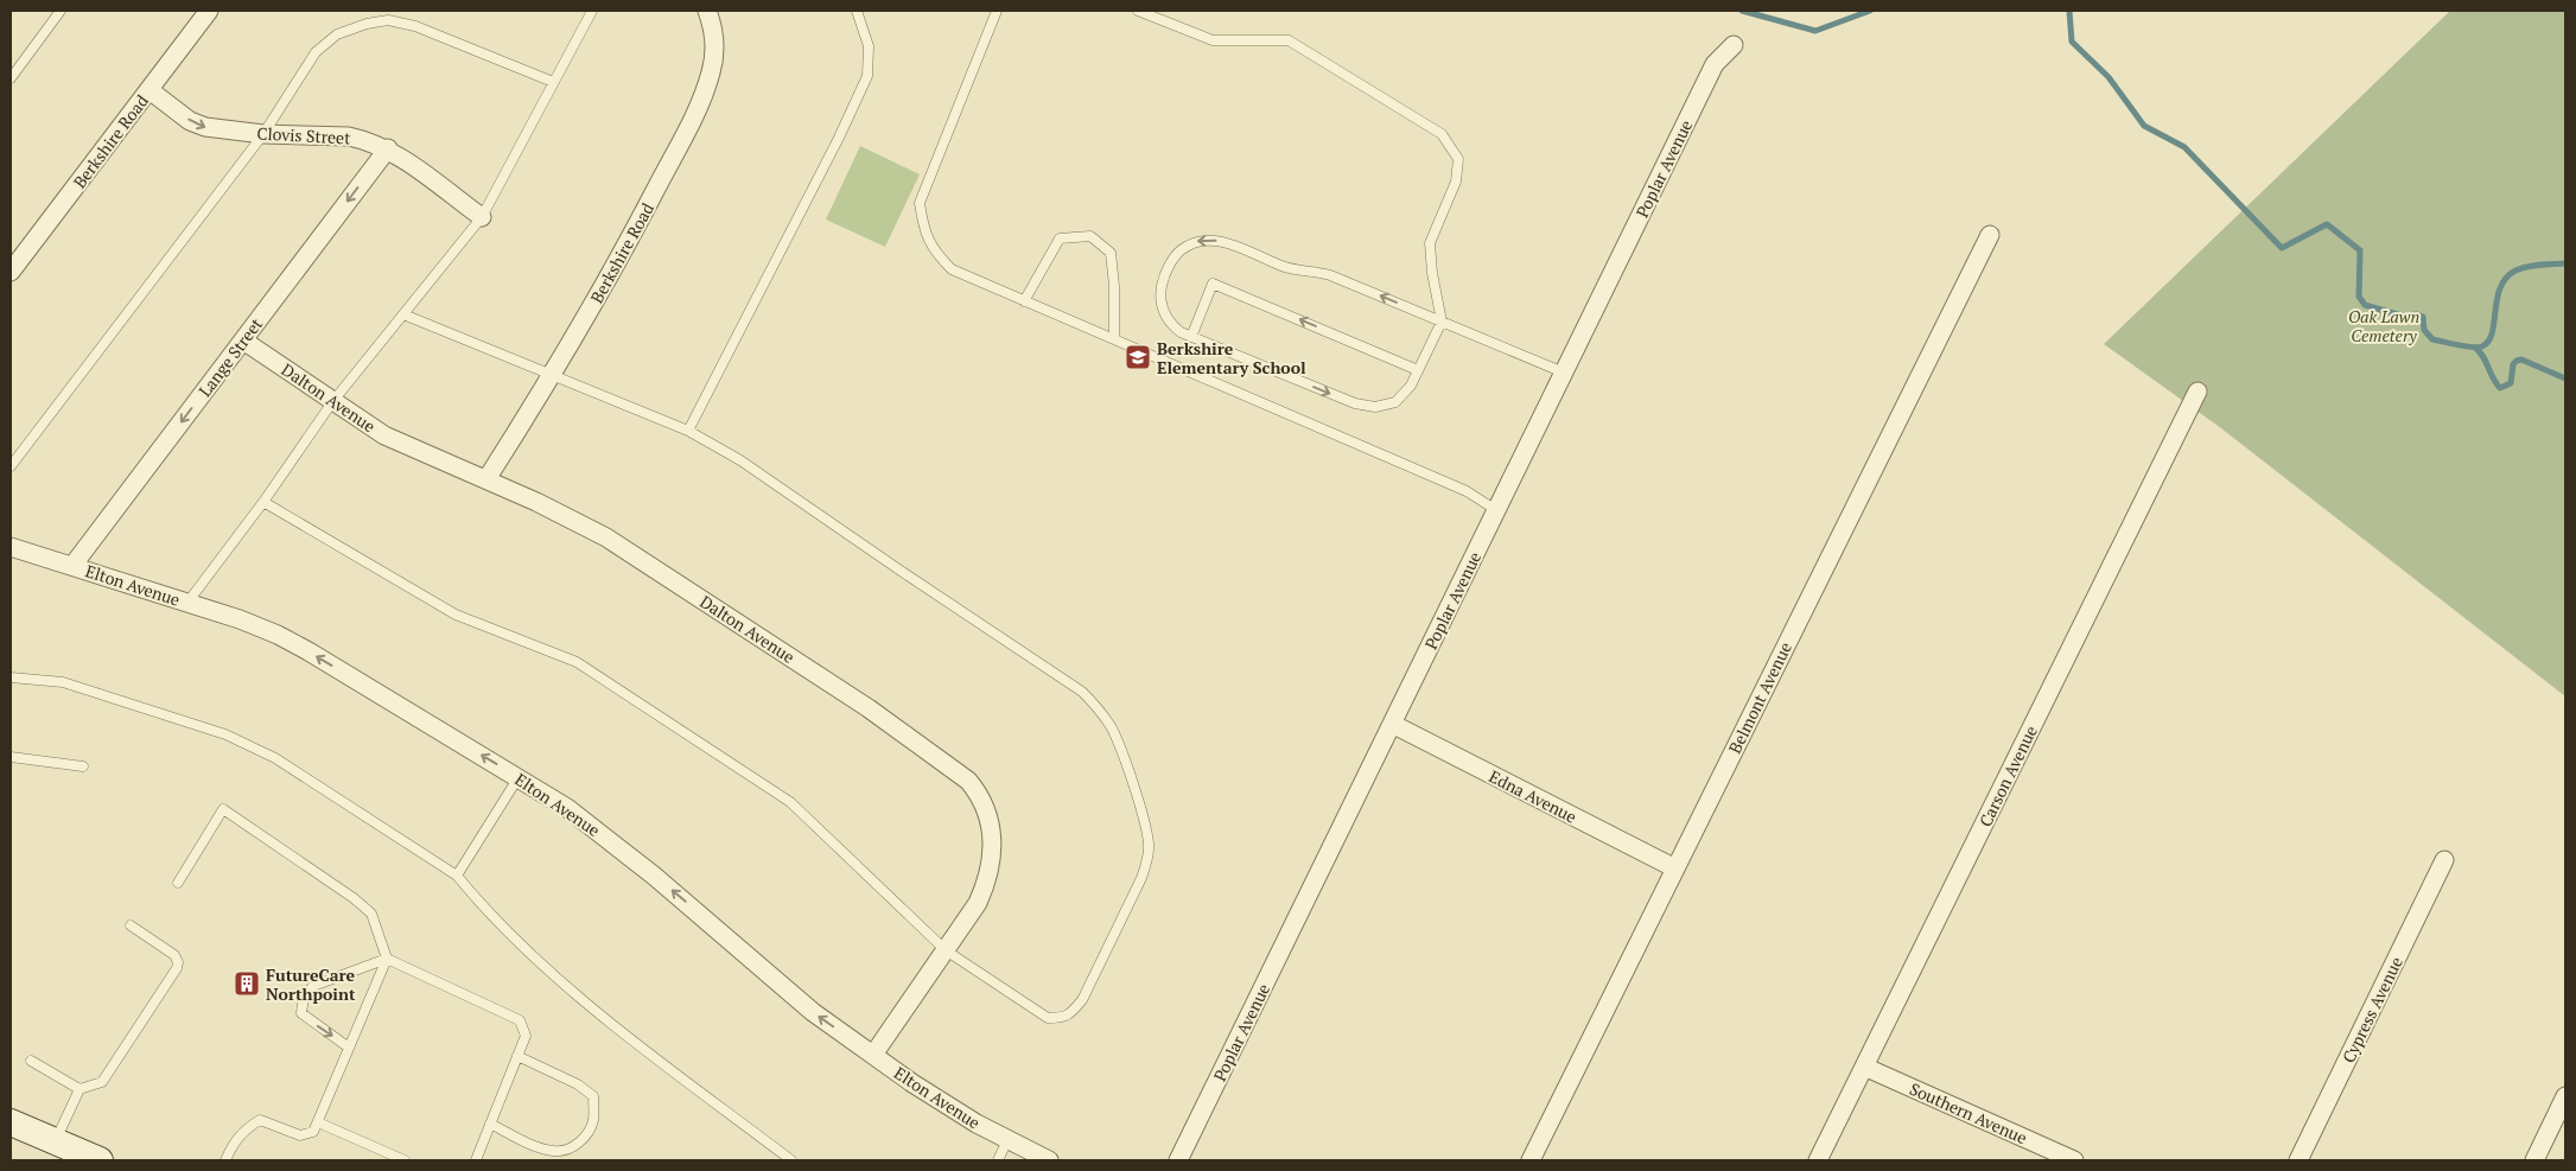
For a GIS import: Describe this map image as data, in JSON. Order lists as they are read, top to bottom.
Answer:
{
  "streets": {
    "street": [
      "Clovis Street",
      "Berkshire Road",
      "Poplar Avenue",
      "Lange Street",
      "Dalton Avenue",
      "Elton Avenue",
      "Belmont Avenue",
      "Carson Avenue",
      "Edna Avenue",
      "Cypress Avenue",
      "Southern Avenue"
    ]
  },
  "crossings": [
    ["Clovis Street", "Berkshire Road"],
    ["Clovis Street", "Lange Street"],
    ["Berkshire Road", "Dalton Avenue"],
    ["Poplar Avenue", "Edna Avenue"],
    ["Lange Street", "Dalton Avenue"],
    ["Lange Street", "Elton Avenue"],
    ["Dalton Avenue", "Elton Avenue"],
    ["Belmont Avenue", "Edna Avenue"],
    ["Carson Avenue", "Southern Avenue"]
  ],
  "one_way": ["Lange Street", "Elton Avenue"],
  "parks": ["Oak Lawn Cemetery"],
  "places": {
    "school or university": ["Berkshire Elementary School"],
    "building": ["FutureCare Northpoint"]
  }
}
